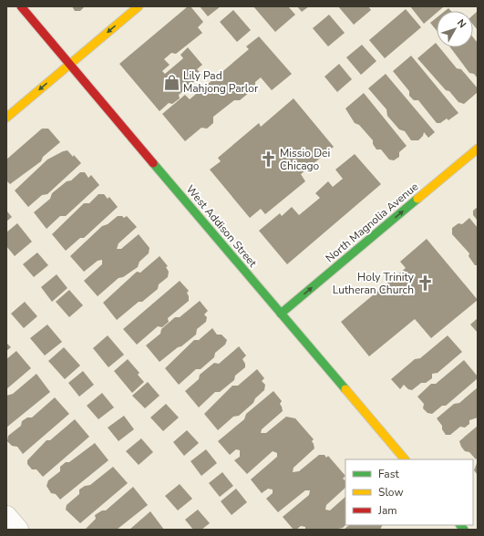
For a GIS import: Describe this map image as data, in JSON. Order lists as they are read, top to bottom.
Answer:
{
  "streets": {
    "street": ["North Magnolia Avenue", "West Addison Street"]
  },
  "crossings": [
    ["North Magnolia Avenue", "West Addison Street"]
  ],
  "one_way": ["North Magnolia Avenue"],
  "places": {
    "shop": ["Lily Pad Mahjong Parlor"],
    "church": ["Missio Dei Chicago", "Holy Trinity Lutheran Church"]
  },
  "legend": ["Fast", "Slow", "Jam"],
  "north": "top right"
}
